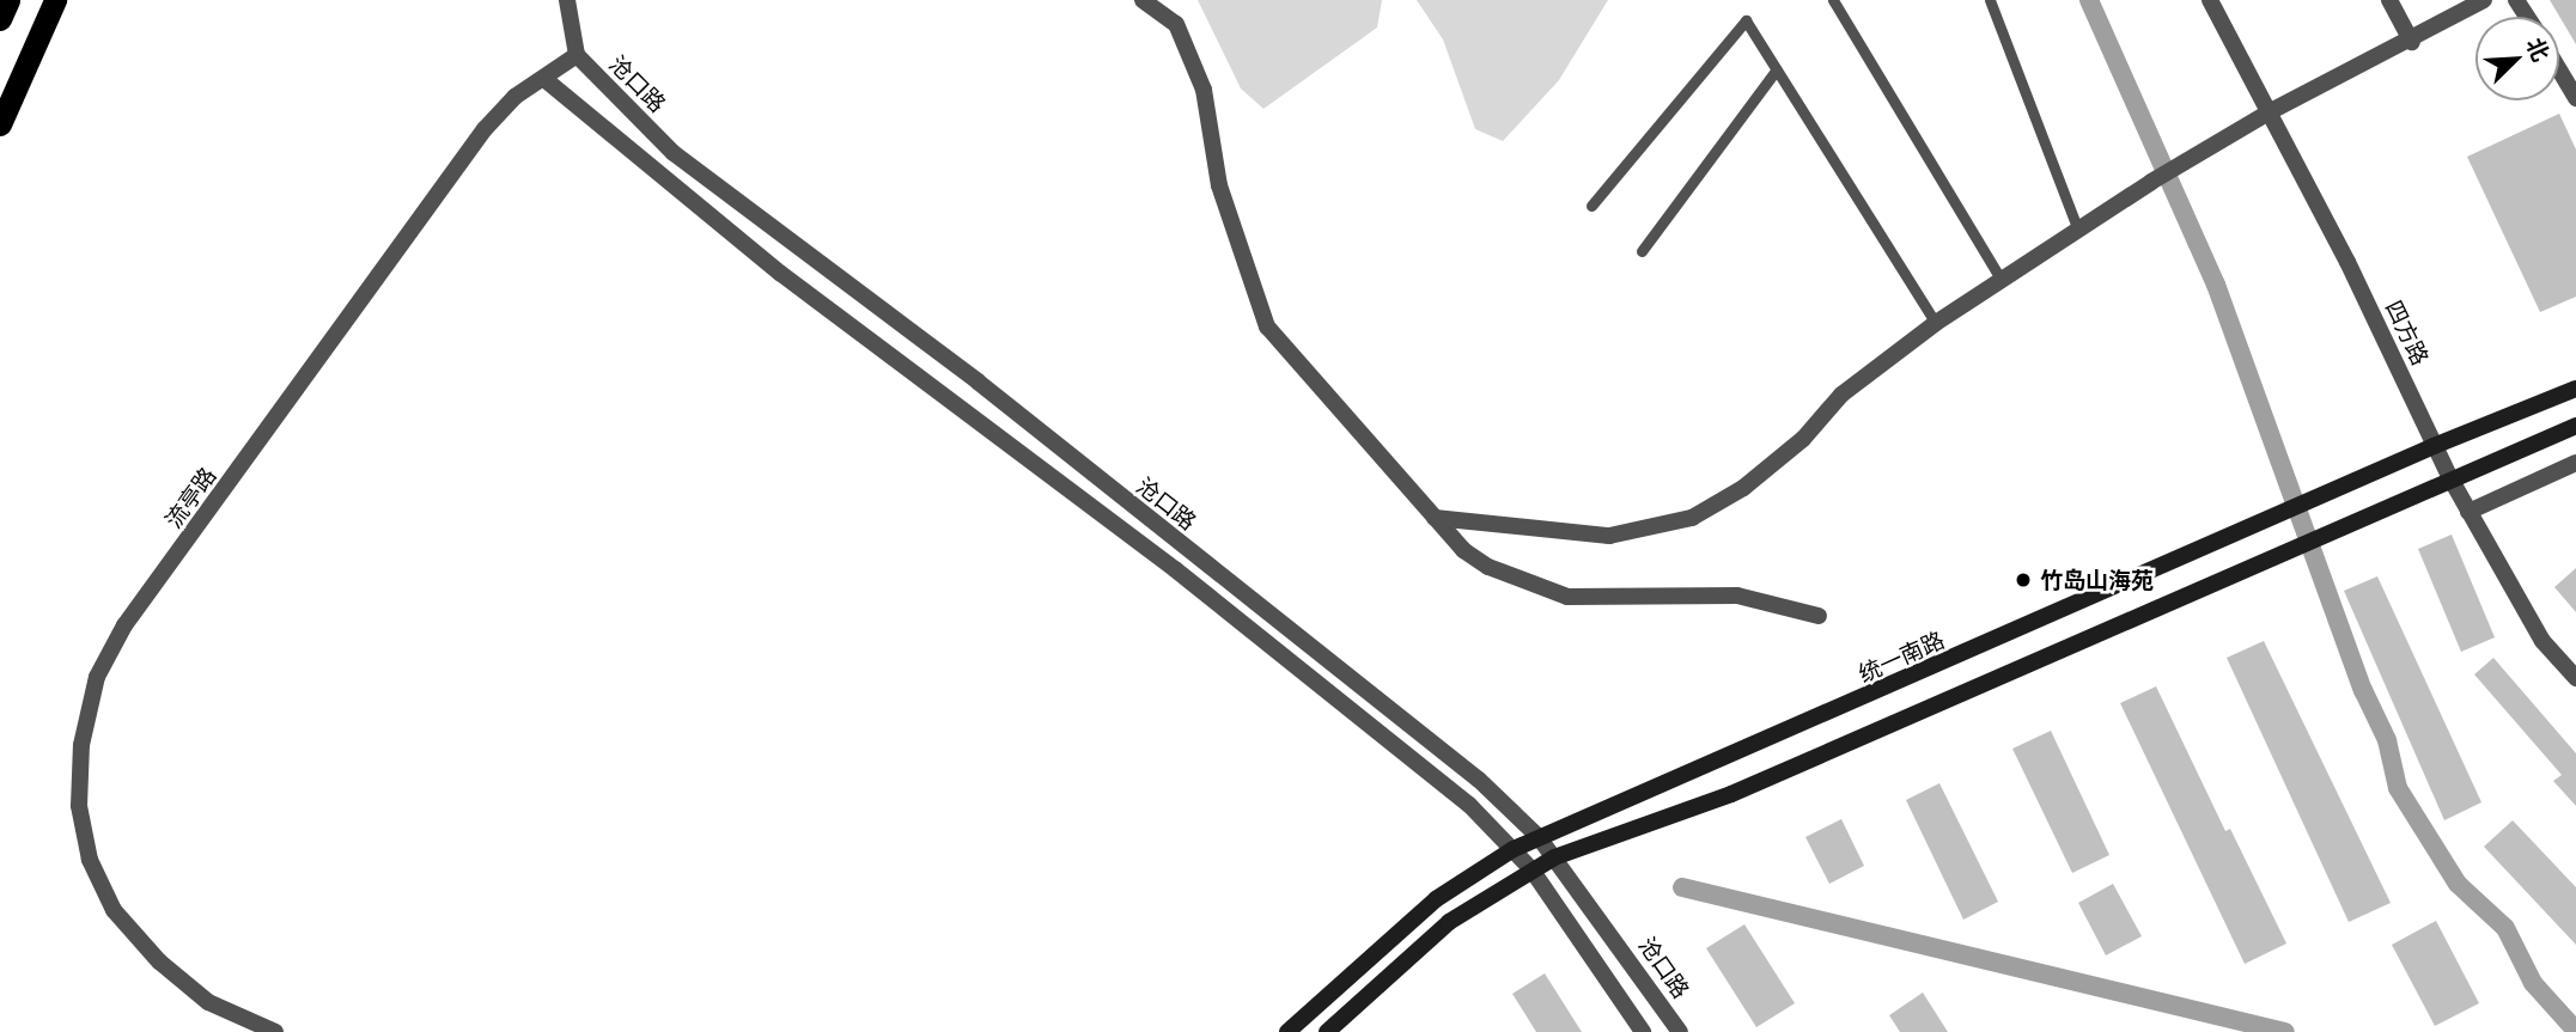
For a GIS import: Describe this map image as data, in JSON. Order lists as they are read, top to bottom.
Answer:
{
  "streets": {
    "main road": ["统一南路"],
    "street": ["沧口路", "四方路", "流亭路"]
  },
  "crossings": [
    ["沧口路", "流亭路"],
    ["沧口路", "统一南路"],
    ["四方路", "统一南路"]
  ],
  "places": ["竹岛山海苑"],
  "north": "top right"
}
